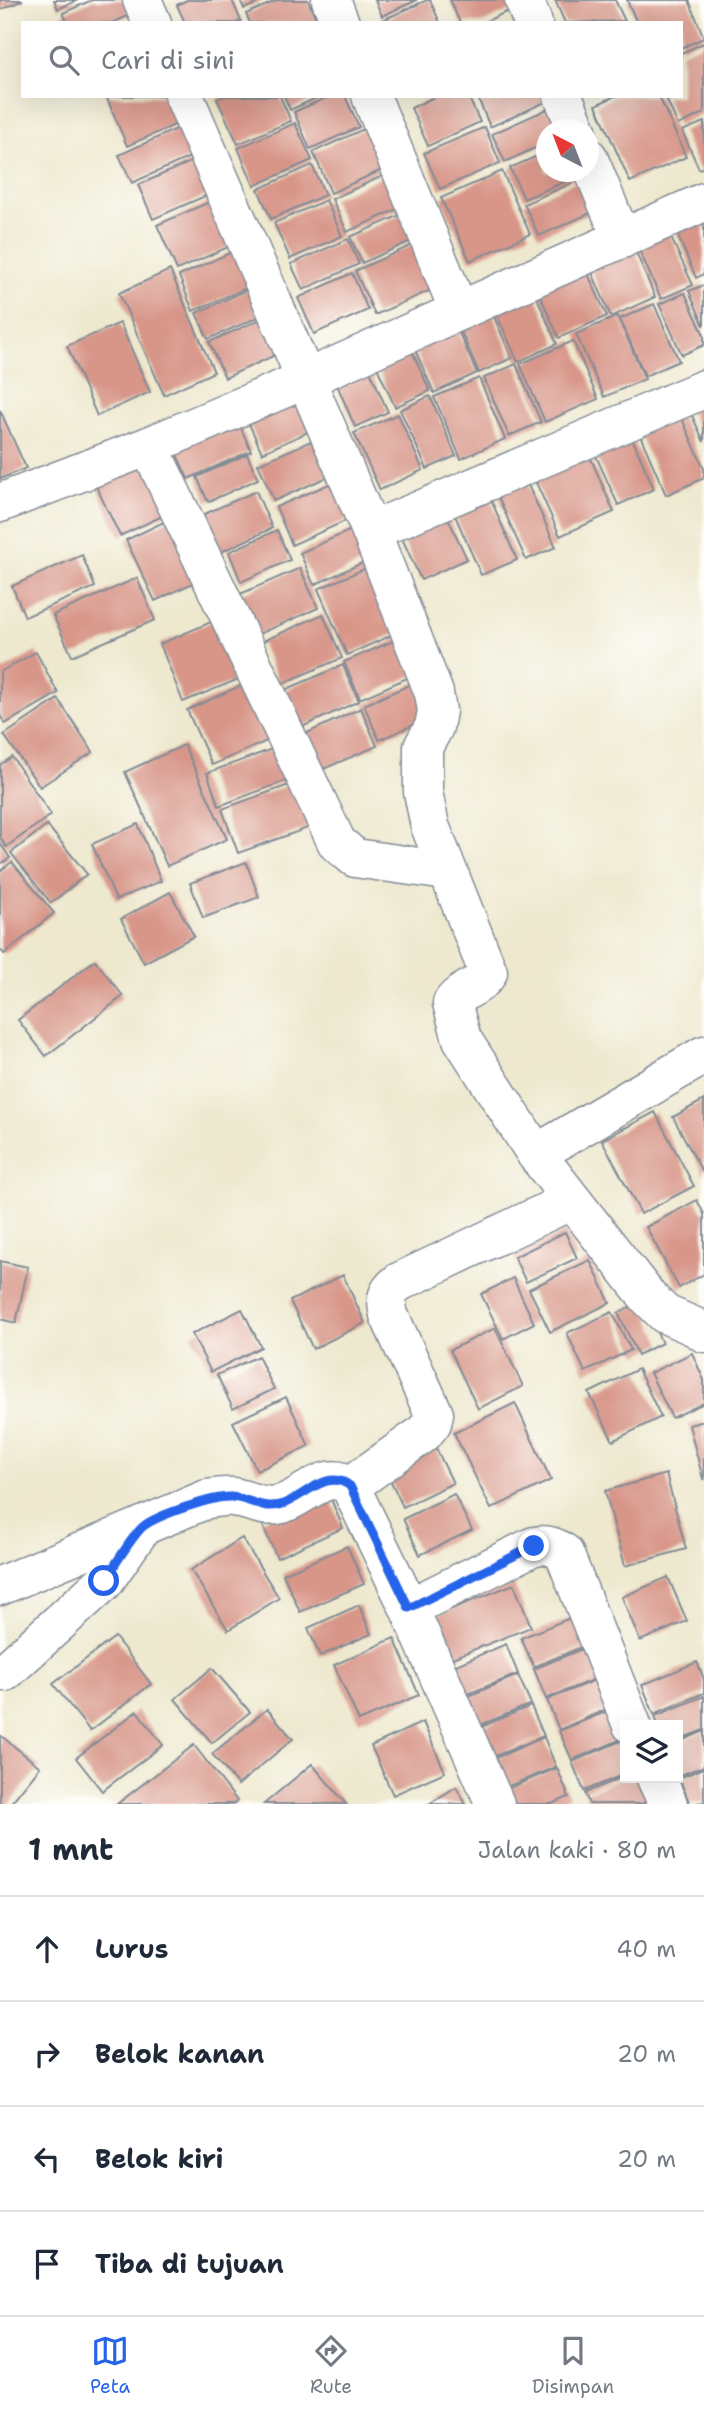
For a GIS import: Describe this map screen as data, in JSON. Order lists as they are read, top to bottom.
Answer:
{
  "north": "top left",
  "page": {
    "search": "Cari di sini",
    "heading": ["1 mnt", "Jalan kaki · 80 m"],
    "list": [
      ["Lurus", "40 m"],
      ["Belok kanan", "20 m"],
      ["Belok kiri", "20 m"],
      "Tiba di tujuan"
    ],
    "nav": ["Peta", "Rute", "Disimpan"]
  }
}
